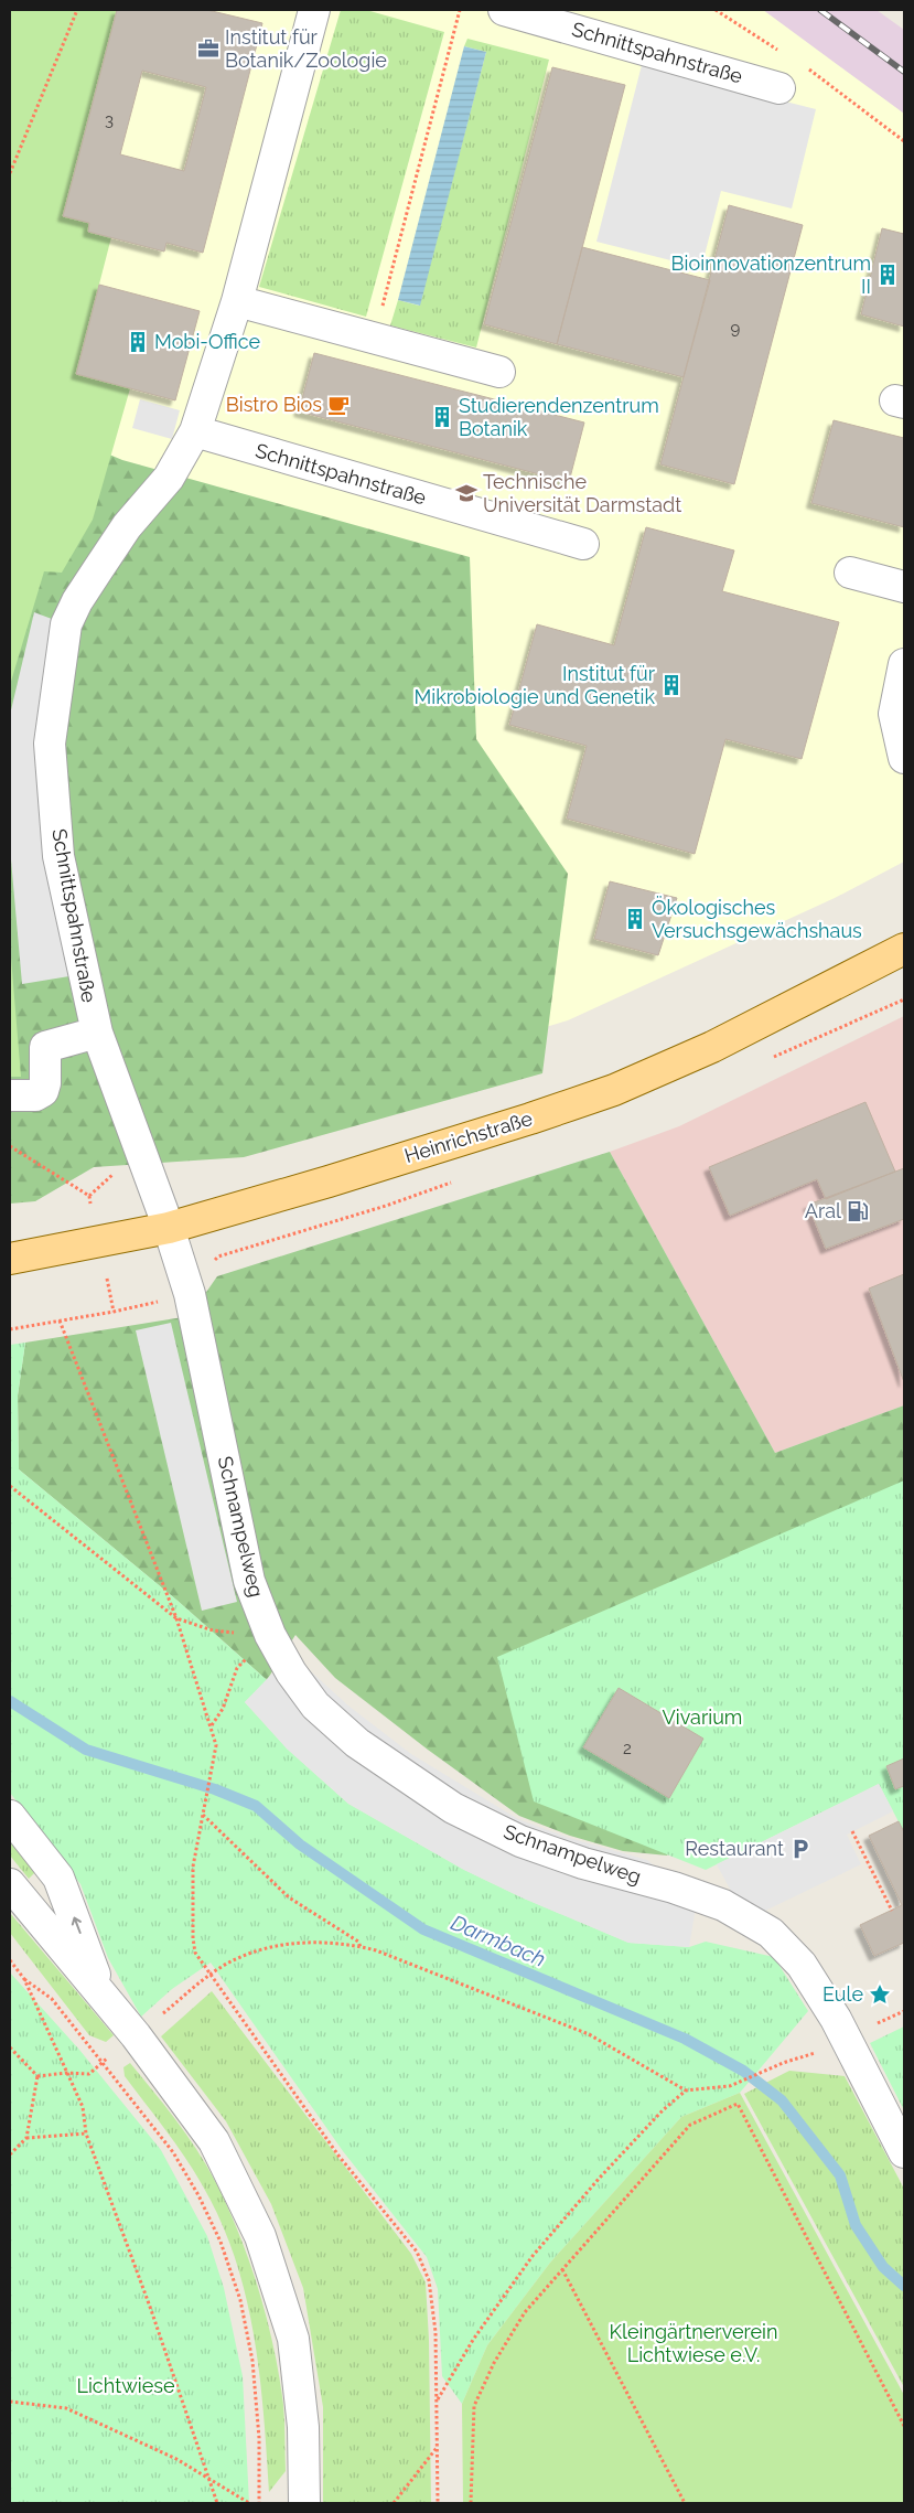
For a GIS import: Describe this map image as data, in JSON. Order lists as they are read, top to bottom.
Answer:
{
  "streets": {
    "main road": ["Heinrichstraße"],
    "street": ["Schnittspahnstraße", "Schnampelweg"]
  },
  "crossings": [
    ["Schnittspahnstraße", "Heinrichstraße"],
    ["Schnittspahnstraße", "Schnampelweg"],
    ["Heinrichstraße", "Schnampelweg"]
  ],
  "water": ["Darmbach"],
  "parks": ["Vivarium", "Kleingärtnerverein Lichtwiese e.V.", "Lichtwiese"],
  "places": {
    "office": ["Institut für Botanik/Zoologie"],
    "building": [
      "Bioinnovationzentrum II",
      "Mobi-Office",
      "Studierendenzentrum Botanik",
      "Institut für Mikrobiologie und Genetik",
      "Ökologisches Versuchsgewächshaus"
    ],
    "cafe": ["Bistro Bios"],
    "school or university": ["Technische Universität Darmstadt"],
    "fuel station": ["Aral"],
    "parking": ["Restaurant"],
    "place": ["Eule"]
  },
  "house_numbers": ["3", "9", "2"]
}
